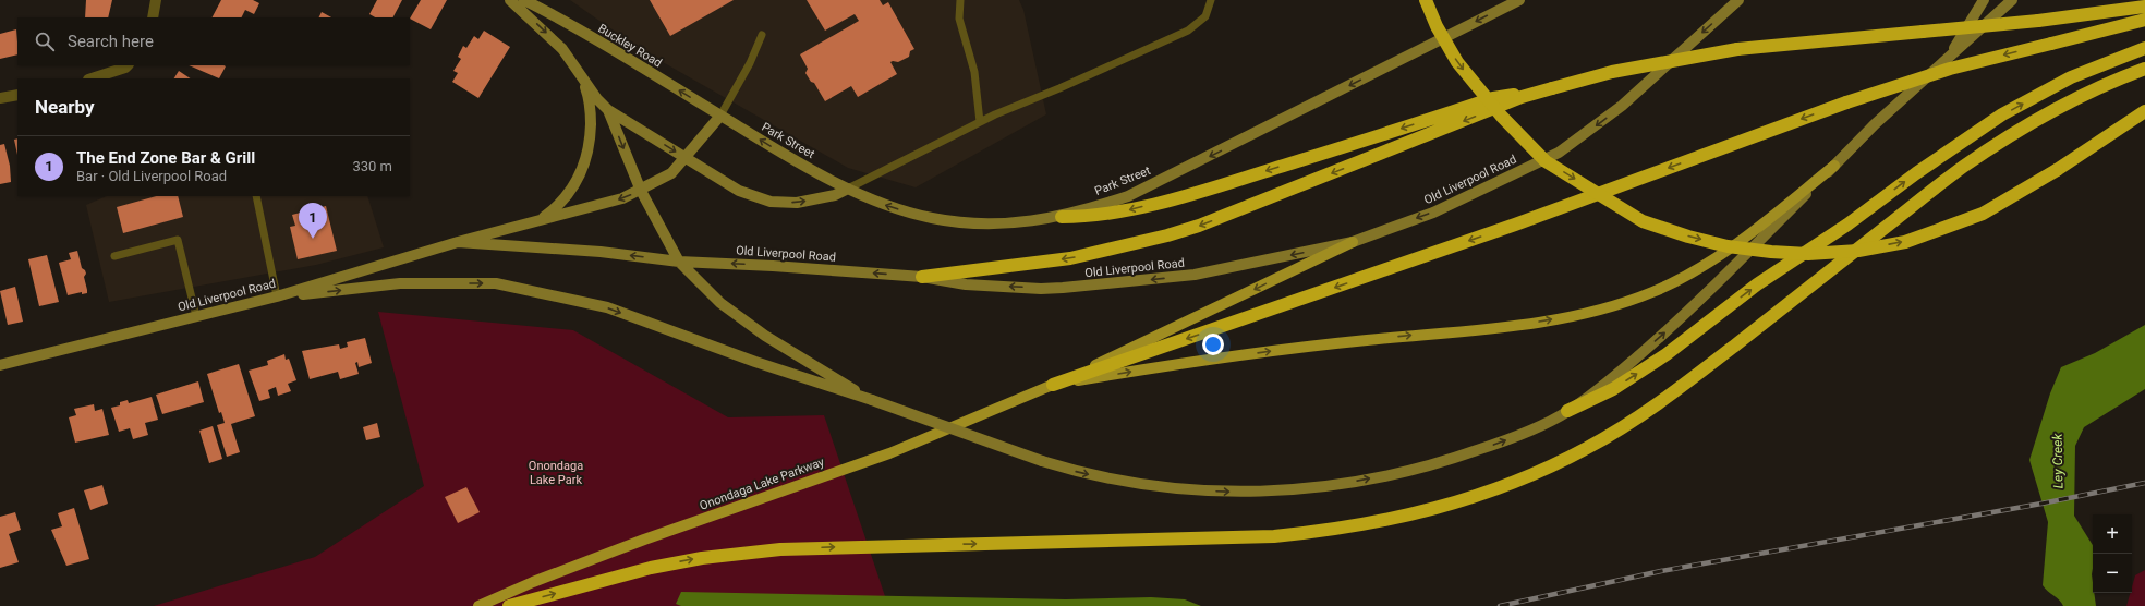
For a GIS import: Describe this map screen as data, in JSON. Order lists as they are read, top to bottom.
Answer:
{
  "streets": {
    "main road": [
      "Buckley Road",
      "Park Street",
      "Old Liverpool Road",
      "Onondaga Lake Parkway"
    ]
  },
  "crossings": [
    ["Buckley Road", "Park Street"],
    ["Buckley Road", "Old Liverpool Road"],
    ["Park Street", "Old Liverpool Road"]
  ],
  "one_way": ["Park Street"],
  "water": ["Ley Creek"],
  "parks": ["Onondaga Lake Park"],
  "page": {
    "search": "Search here",
    "heading": "Nearby",
    "list": [
      {
        "mark": "1",
        "name": "The End Zone Bar & Grill",
        "note": "Bar · Old Liverpool Road",
        "value": "330 m"
      }
    ],
    "pins": "1",
    "map_buttons": ["+", "−"]
  }
}
